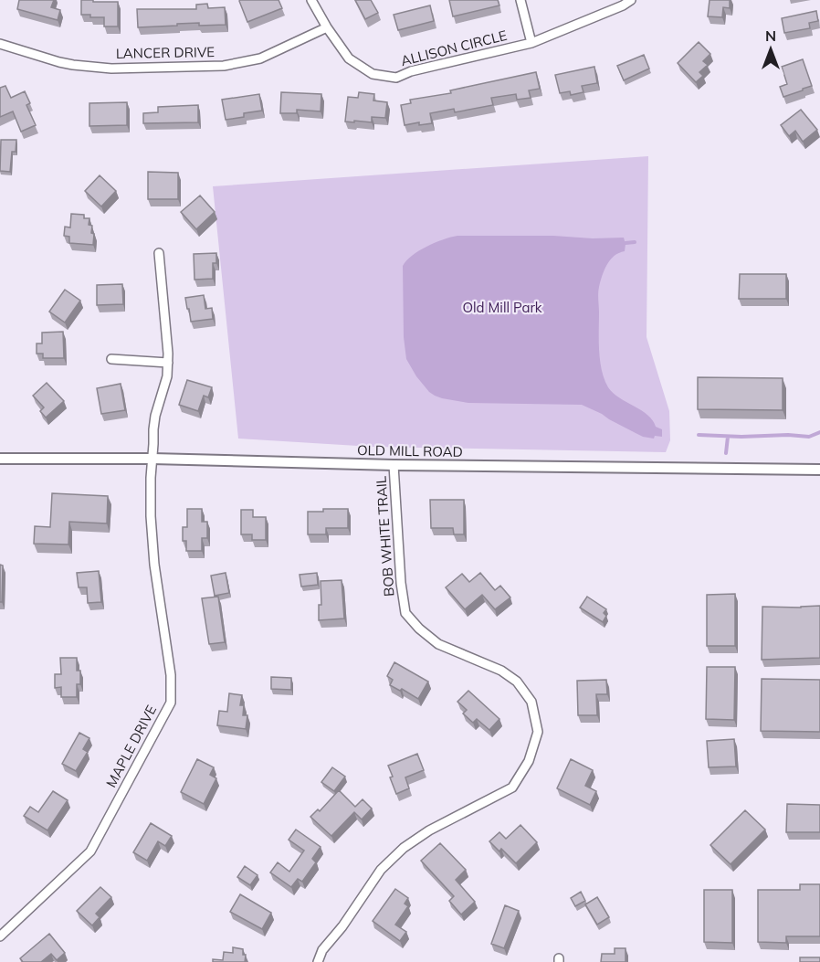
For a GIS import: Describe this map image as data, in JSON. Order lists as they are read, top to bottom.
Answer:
{
  "streets": {
    "street": [
      "ALLISON CIRCLE",
      "LANCER DRIVE",
      "OLD MILL ROAD",
      "BOB WHITE TRAIL",
      "MAPLE DRIVE"
    ]
  },
  "crossings": [
    ["ALLISON CIRCLE", "LANCER DRIVE"],
    ["OLD MILL ROAD", "BOB WHITE TRAIL"],
    ["OLD MILL ROAD", "MAPLE DRIVE"]
  ],
  "parks": ["Old Mill Park"],
  "north": "top"
}
